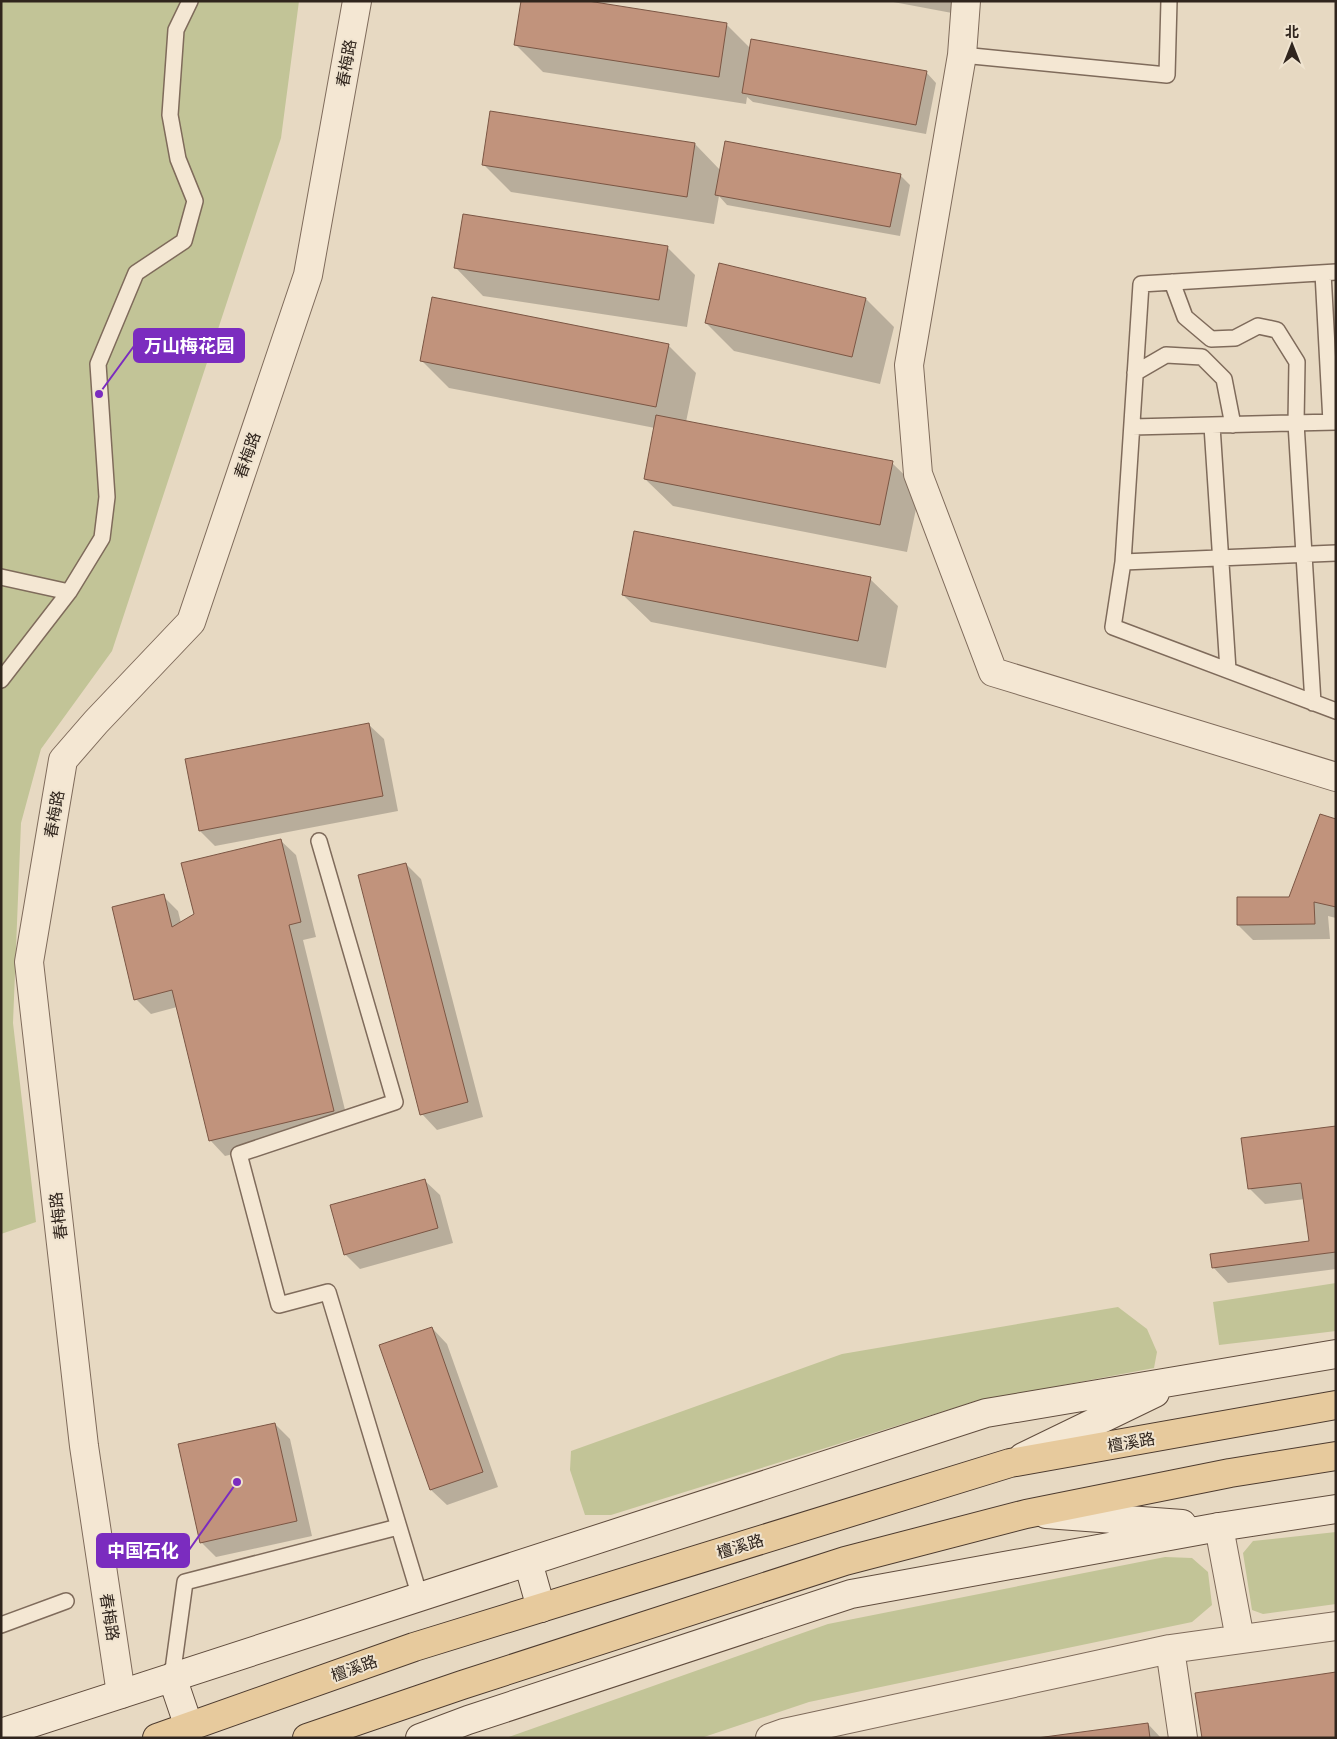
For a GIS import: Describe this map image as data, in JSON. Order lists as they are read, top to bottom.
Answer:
{
  "streets": {
    "main road": ["檀溪路"],
    "street": ["春梅路"]
  },
  "places": ["万山梅花园", "中国石化"],
  "north": "top"
}
